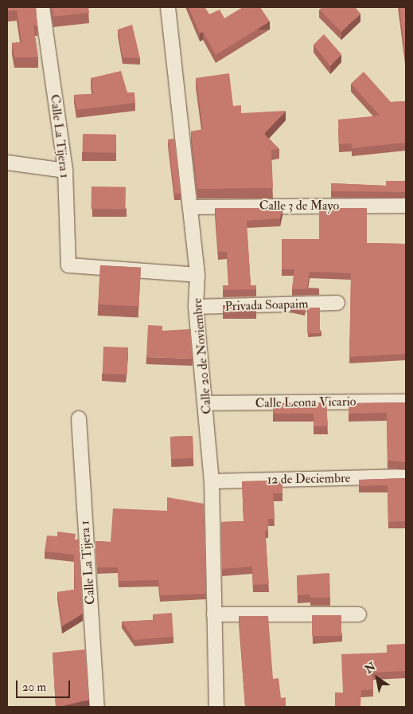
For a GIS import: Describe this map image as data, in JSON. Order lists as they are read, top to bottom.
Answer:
{
  "streets": {
    "street": [
      "Calle La Tijera 1",
      "Calle 3 de Mayo",
      "Privada Soapaim",
      "Calle 20 de Noviembre",
      "Calle Leona Vicario",
      "12 de Deciembre"
    ]
  },
  "crossings": [
    ["Calle La Tijera 1", "Calle 20 de Noviembre"],
    ["Calle 3 de Mayo", "Calle 20 de Noviembre"],
    ["Privada Soapaim", "Calle 20 de Noviembre"],
    ["Calle 20 de Noviembre", "Calle Leona Vicario"],
    ["Calle 20 de Noviembre", "12 de Deciembre"]
  ],
  "scale_bar": "20 m",
  "north": "top left"
}
